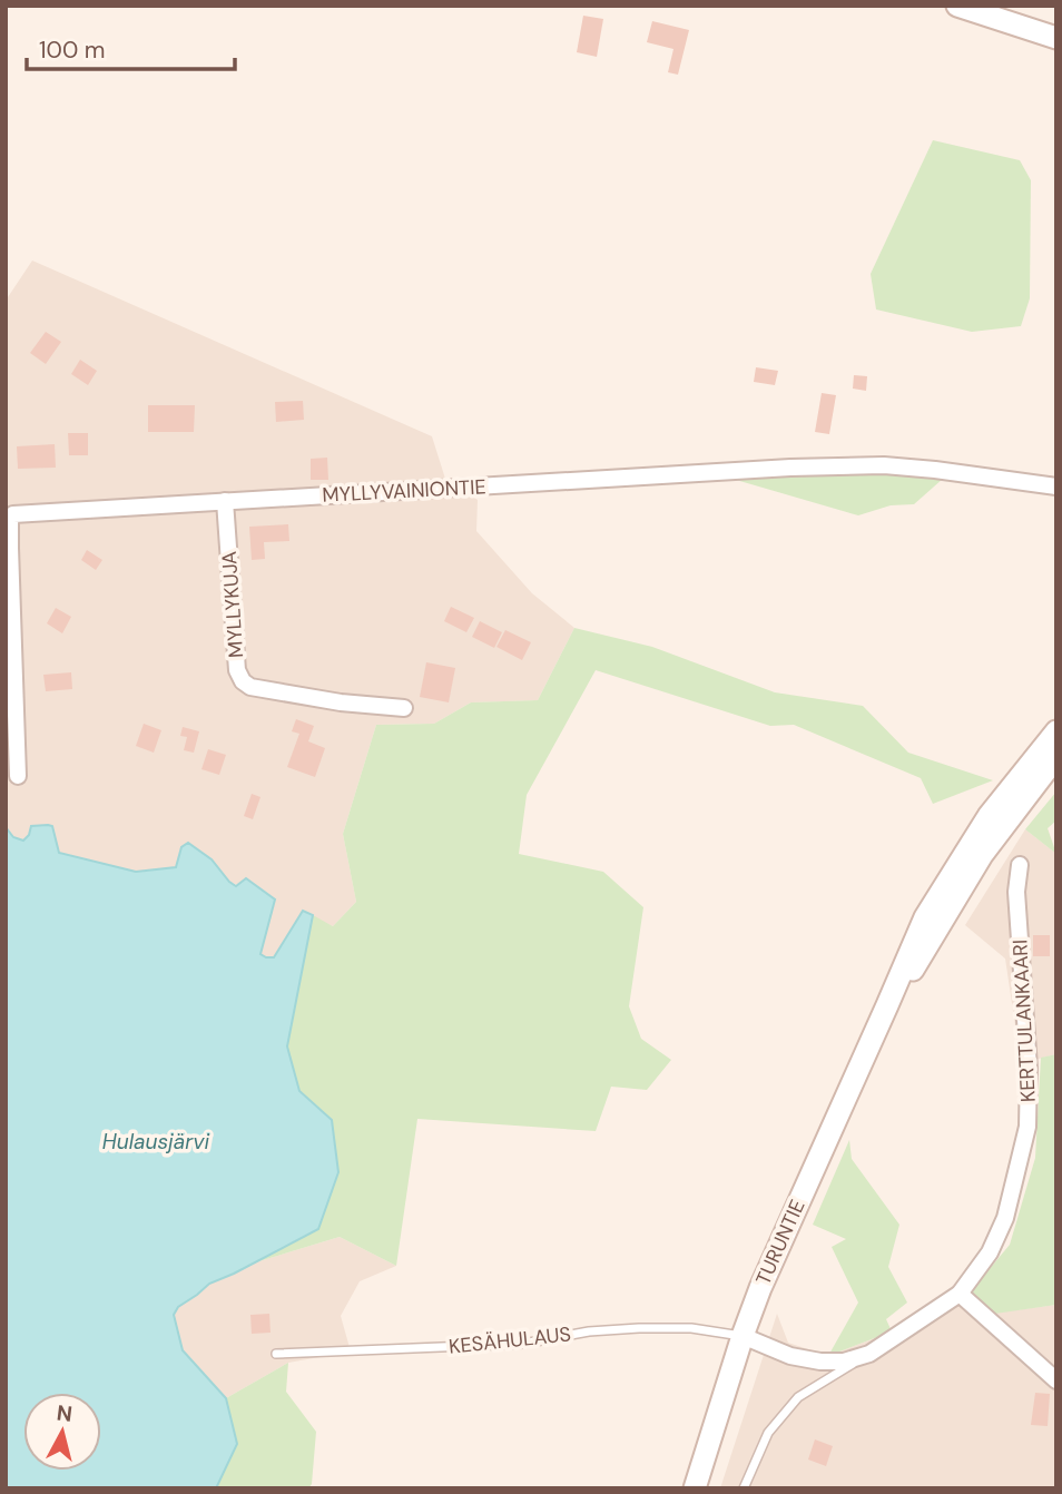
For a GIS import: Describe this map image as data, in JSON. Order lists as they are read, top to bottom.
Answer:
{
  "streets": {
    "main road": ["TURUNTIE"],
    "street": ["MYLLYVAINIONTIE", "MYLLYKUJA", "KERTTULANKAARI"],
    "lane": ["KESÄHULAUS"]
  },
  "crossings": [
    ["MYLLYVAINIONTIE", "MYLLYKUJA"],
    ["KERTTULANKAARI", "TURUNTIE"],
    ["KERTTULANKAARI", "KESÄHULAUS"],
    ["TURUNTIE", "KESÄHULAUS"]
  ],
  "water": ["Hulausjärvi"],
  "scale_bar": "100 m",
  "north": "top"
}
